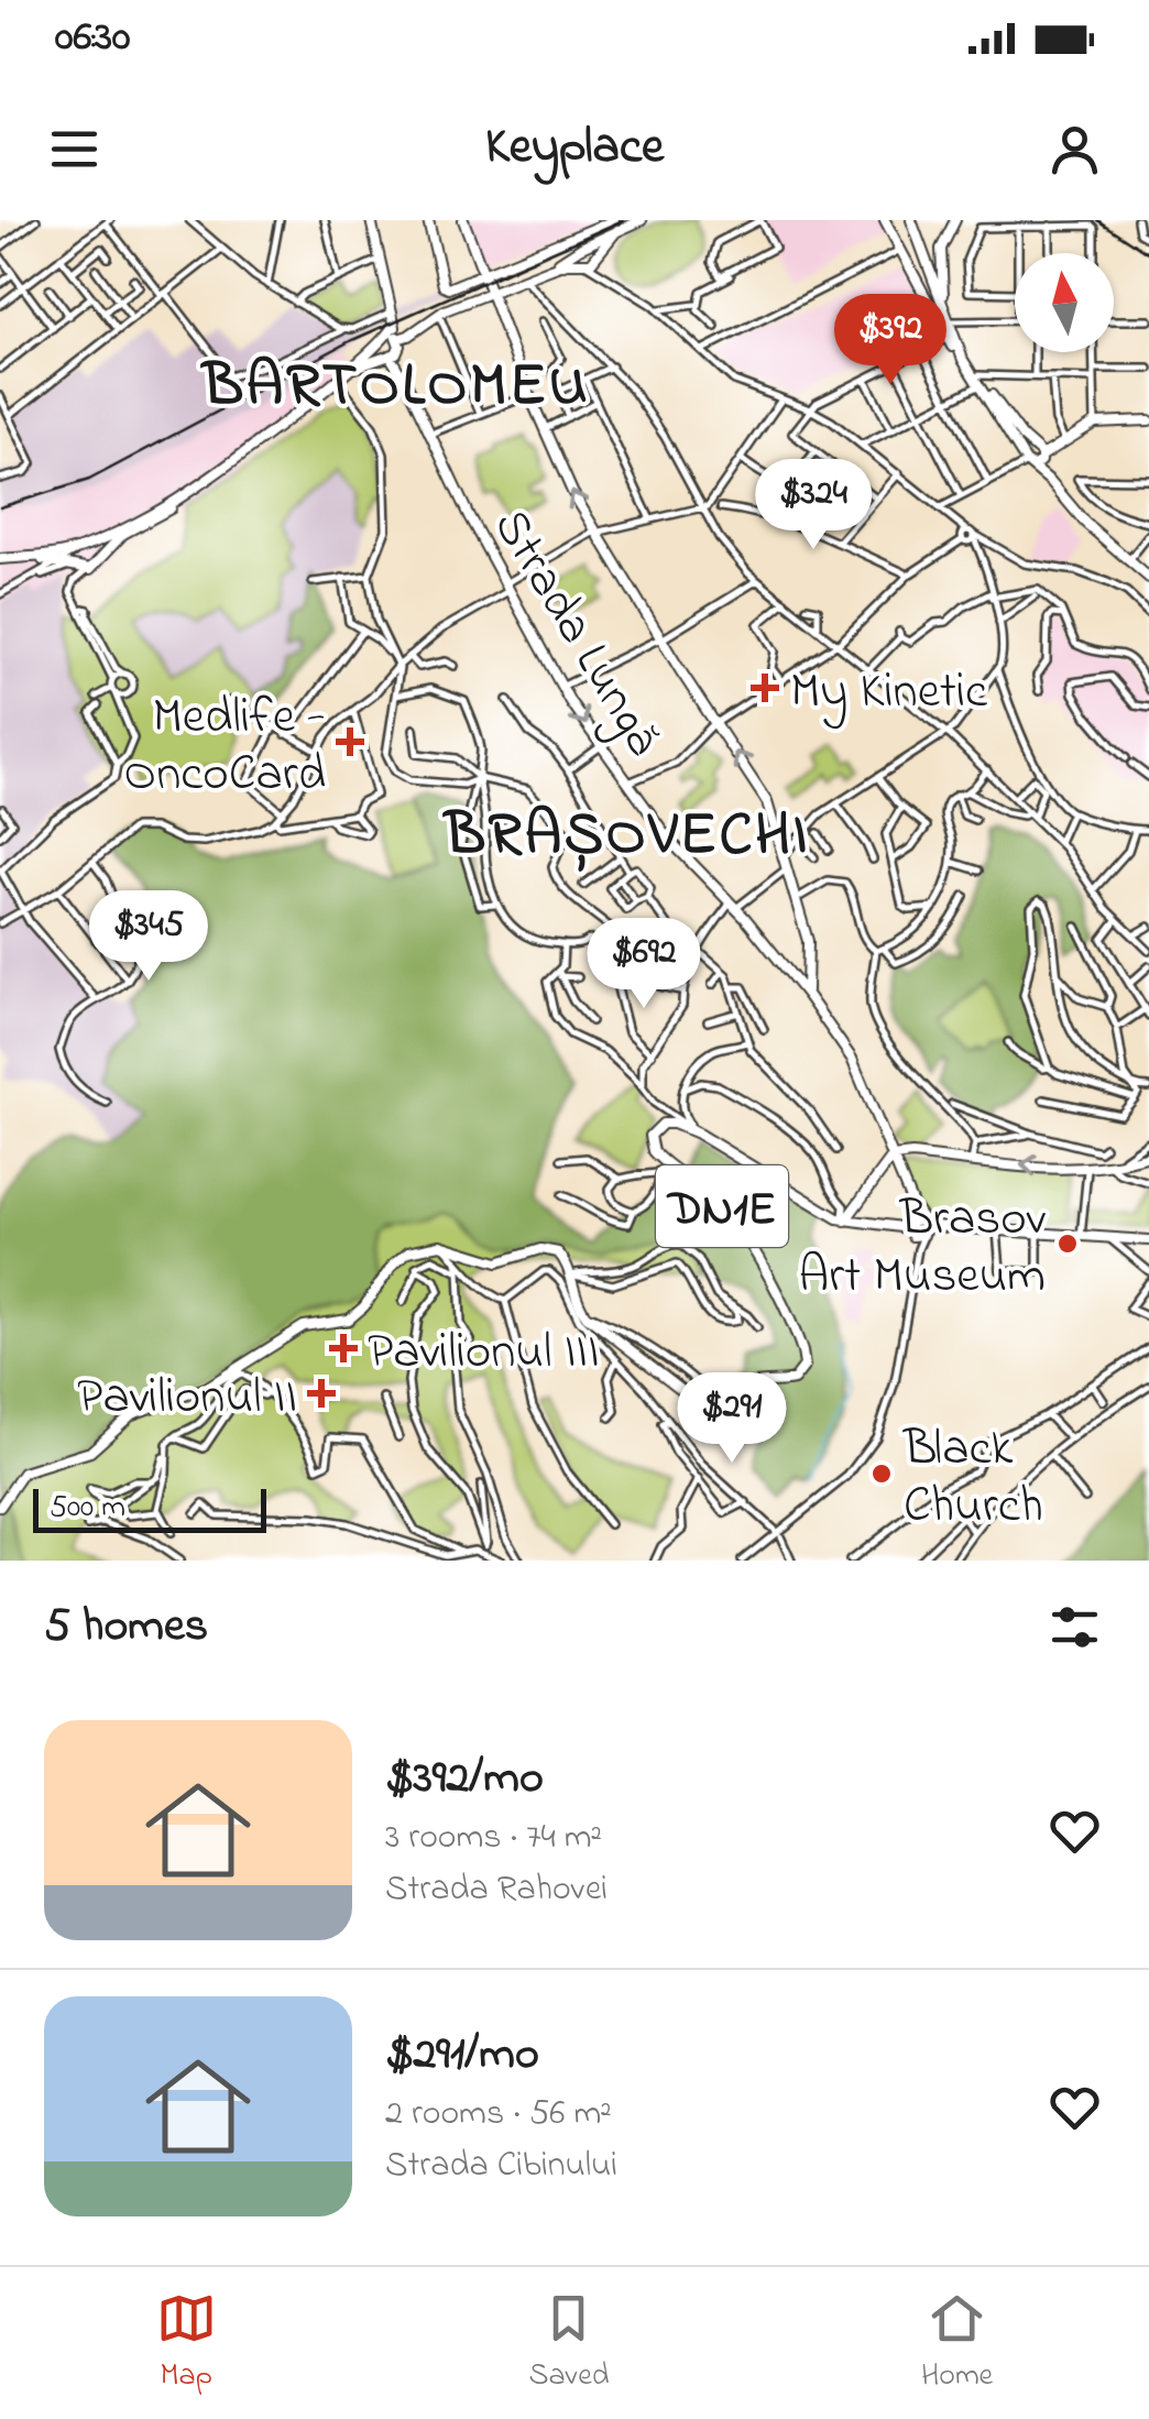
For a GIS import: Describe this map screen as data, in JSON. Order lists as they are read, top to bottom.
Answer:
{
  "streets": {
    "main road": ["Strada Lungă", "DN1E"]
  },
  "crossings": [
    ["Strada Lungă", "DN1E"]
  ],
  "districts": ["BARTOLOMEU", "BRAȘOVECHI"],
  "places": {
    "health": [
      "My Kinetic",
      "Medlife - OncoCard",
      "Pavilionul III",
      "Pavilionul II"
    ],
    "other": ["Brasov Art Museum", "Black Church"]
  },
  "scale_bar": "500 m",
  "north": "top",
  "page": {
    "status": "06:30",
    "header": "Keyplace",
    "price": [
      "$392",
      "$324",
      "$345",
      "$692",
      "$291"
    ],
    "scale": "500 m",
    "heading": "5 homes",
    "list": [
      {
        "name": "$392/mo",
        "note": "3 rooms · 74 m² · Strada Rahovei"
      },
      {
        "name": "$291/mo",
        "note": "2 rooms · 56 m² · Strada Cibinului"
      }
    ],
    "tabs": ["Map", "Saved", "Home"]
  }
}
